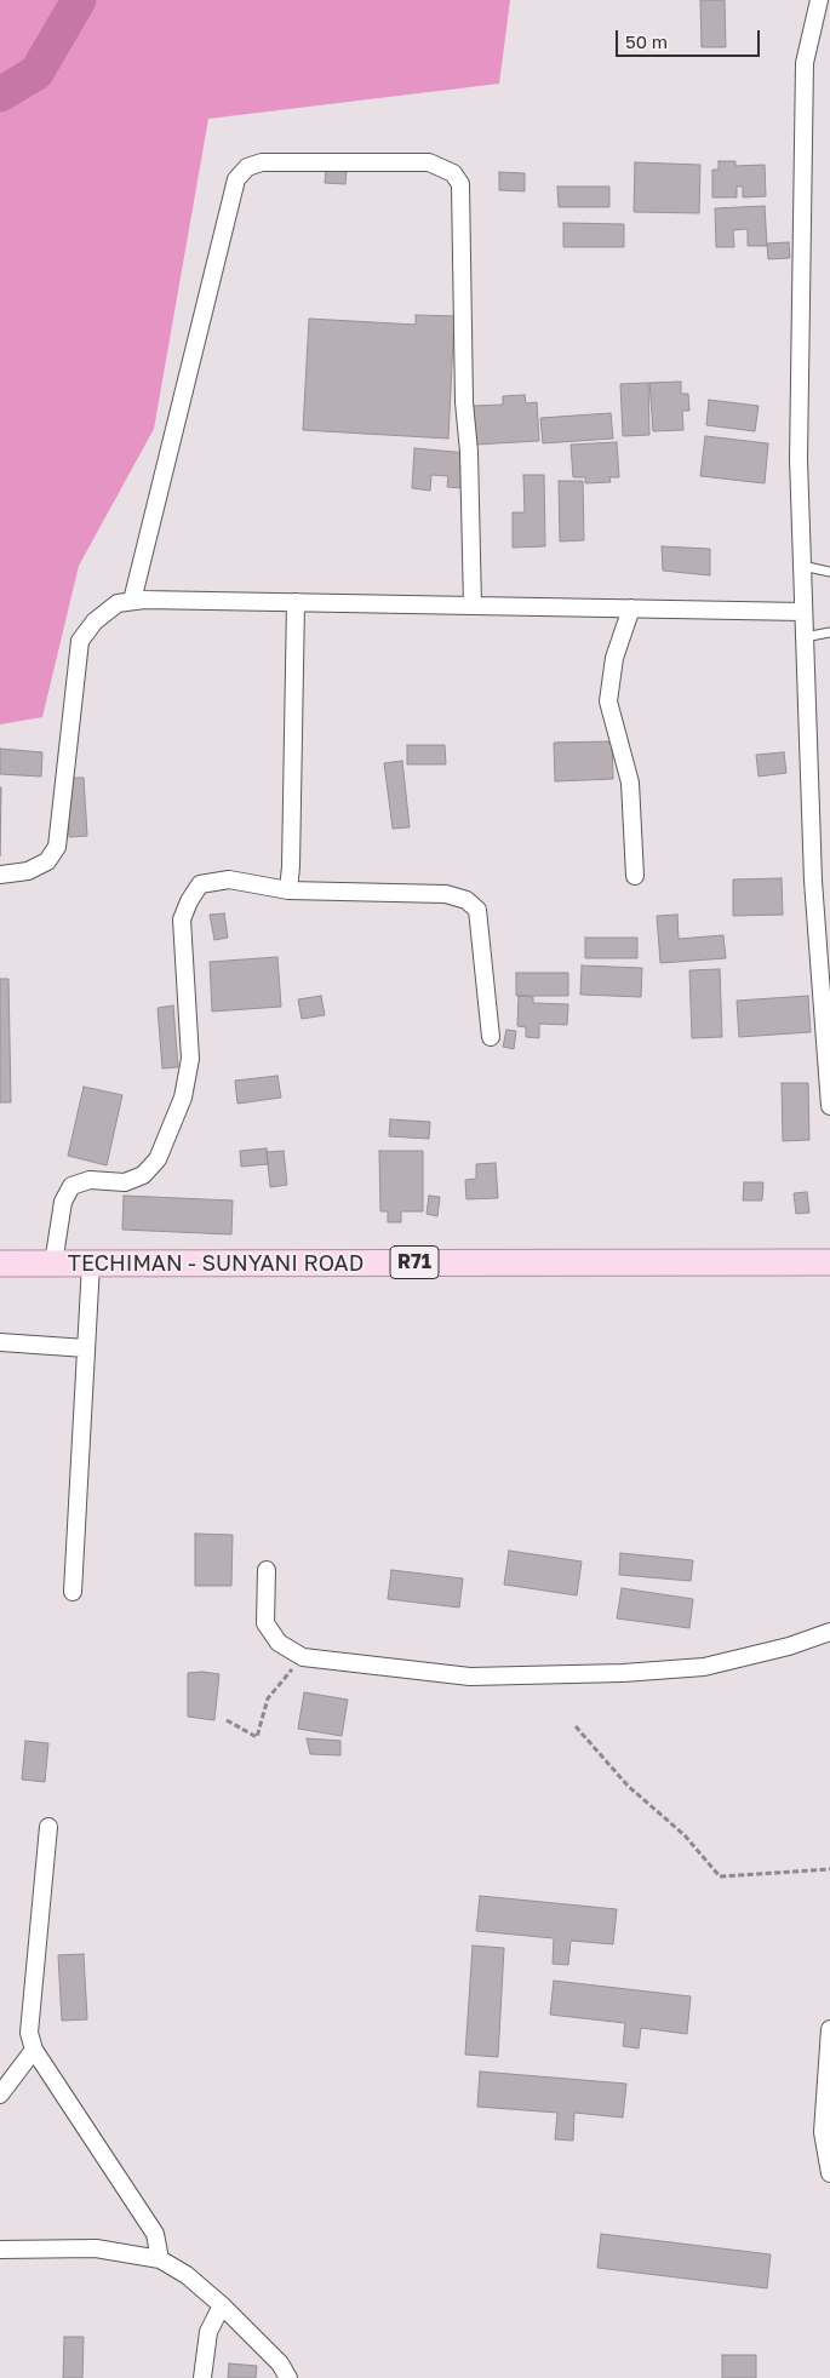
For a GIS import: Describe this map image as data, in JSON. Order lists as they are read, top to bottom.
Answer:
{
  "streets": {
    "main road": ["R71", "TECHIMAN - SUNYANI ROAD"]
  },
  "scale_bar": "50 m"
}
